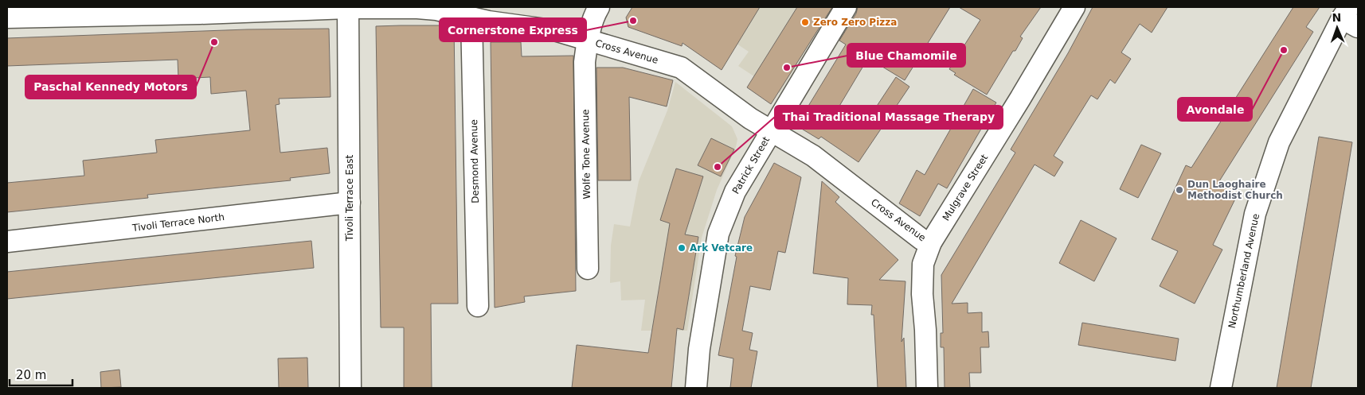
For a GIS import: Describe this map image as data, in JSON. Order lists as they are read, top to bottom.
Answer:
{
  "streets": {
    "street": [
      "Cross Avenue",
      "Wolfe Tone Avenue",
      "Desmond Avenue",
      "Patrick Street",
      "Mulgrave Street",
      "Tivoli Terrace East",
      "Tivoli Terrace North",
      "Northumberland Avenue"
    ]
  },
  "crossings": [
    ["Cross Avenue", "Wolfe Tone Avenue"],
    ["Cross Avenue", "Desmond Avenue"],
    ["Cross Avenue", "Patrick Street"],
    ["Cross Avenue", "Mulgrave Street"],
    ["Cross Avenue", "Tivoli Terrace East"],
    ["Tivoli Terrace East", "Tivoli Terrace North"]
  ],
  "places": [
    "Cornerstone Express",
    "Zero Zero Pizza",
    "Paschal Kennedy Motors",
    "Avondale",
    "Blue Chamomile",
    "Thai Traditional Massage Therapy",
    "Dun Laoghaire Methodist Church",
    "Ark Vetcare"
  ],
  "scale_bar": "20 m",
  "north": "top"
}
